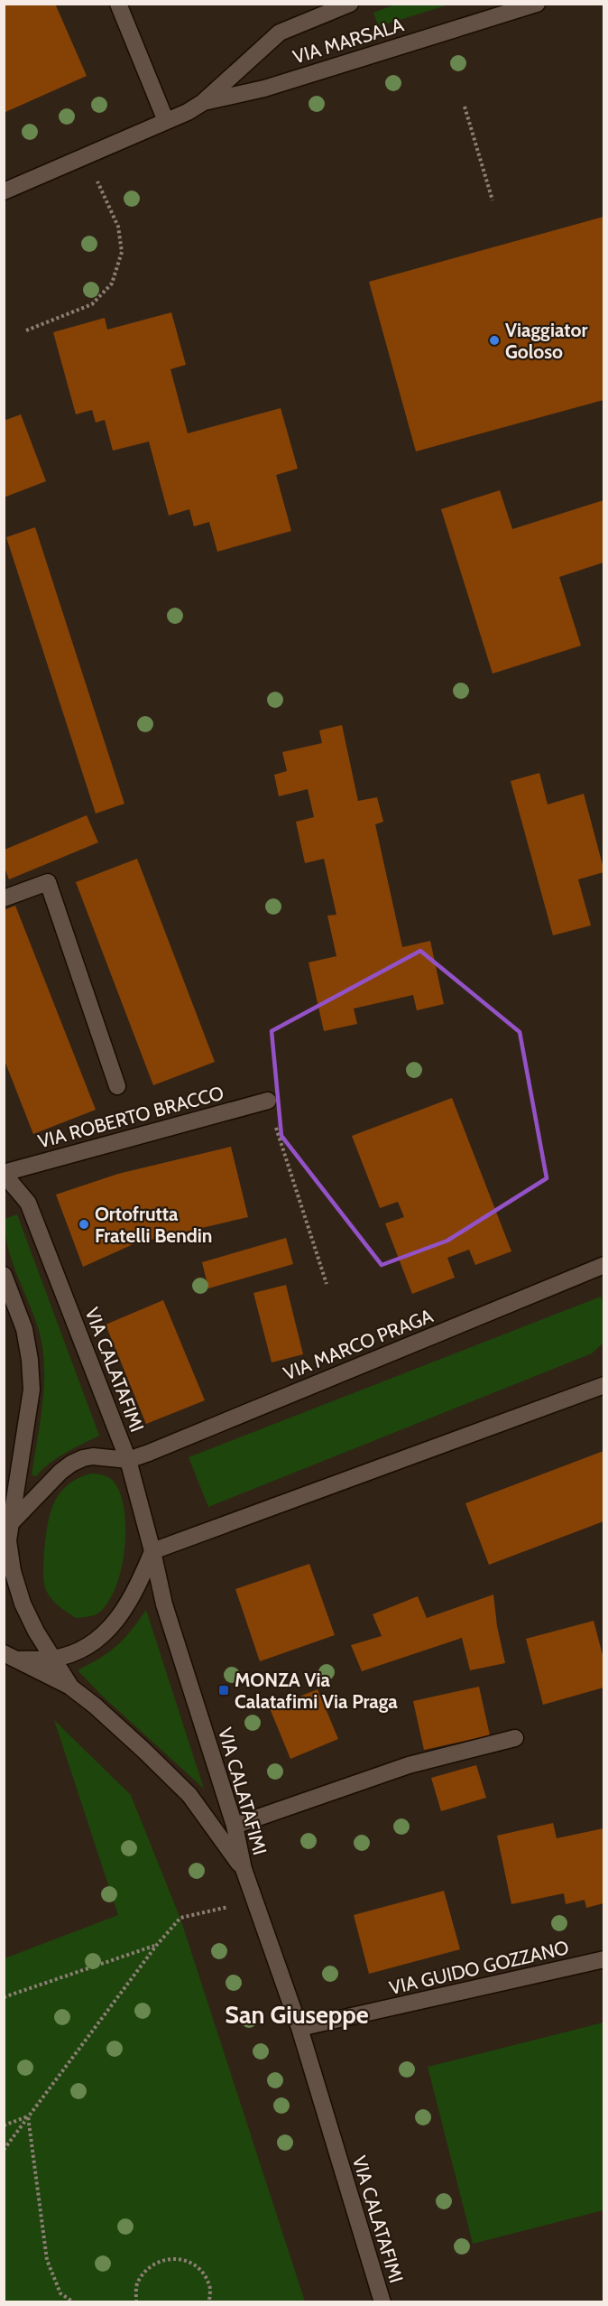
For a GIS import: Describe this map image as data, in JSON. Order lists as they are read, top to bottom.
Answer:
{
  "streets": {
    "street": [
      "VIA MARSALA",
      "VIA ROBERTO BRACCO",
      "VIA MARCO PRAGA",
      "VIA CALATAFIMI",
      "VIA GUIDO GOZZANO"
    ]
  },
  "crossings": [
    ["VIA ROBERTO BRACCO", "VIA CALATAFIMI"],
    ["VIA MARCO PRAGA", "VIA CALATAFIMI"],
    ["VIA CALATAFIMI", "VIA GUIDO GOZZANO"]
  ],
  "districts": ["San Giuseppe"],
  "places": {
    "other": ["Viaggiator Goloso", "Ortofrutta Fratelli Bendin"],
    "transit": ["MONZA Via Calatafimi Via Praga"]
  }
}
